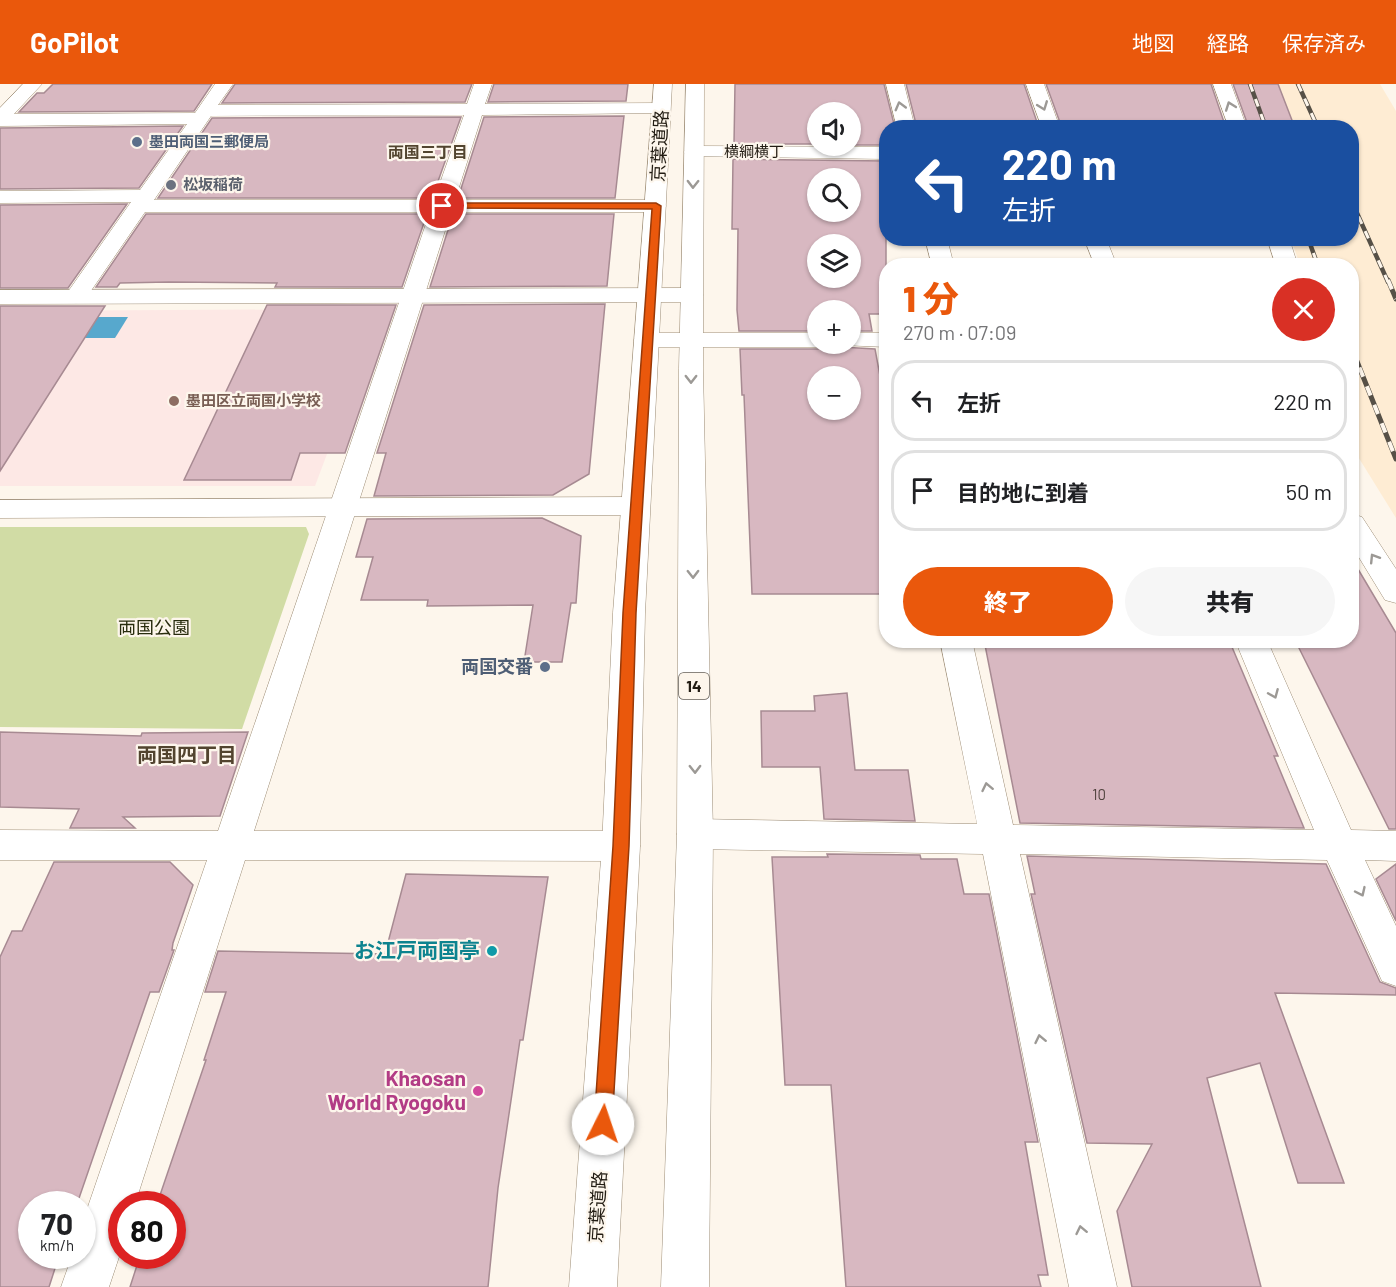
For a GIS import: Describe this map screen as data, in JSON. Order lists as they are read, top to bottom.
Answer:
{
  "streets": {
    "main road": ["京葉道路", "横綱横丁", "14"]
  },
  "crossings": [
    ["京葉道路", "横綱横丁"]
  ],
  "districts": ["両国三丁目", "両国四丁目"],
  "parks": ["両国公園"],
  "places": [
    "墨田両国三郵便局",
    "松坂稲荷",
    "墨田区立両国小学校",
    "両国交番",
    "お江戸両国亭",
    "Khaosan World Ryogoku"
  ],
  "house_numbers": ["10"],
  "page": {
    "header": "GoPilot",
    "nav": ["地図", "経路", "保存済み"],
    "map_buttons": ["+", "−"],
    "turn": ["220 m", "左折"],
    "heading": ["1 分", "270 m · 07:09"],
    "list": [
      {
        "name": "左折",
        "value": "220 m"
      },
      {
        "name": "目的地に到着",
        "value": "50 m"
      }
    ],
    "buttons": ["終了", "共有"],
    "speed": "70 km/h",
    "limit": "80"
  }
}
